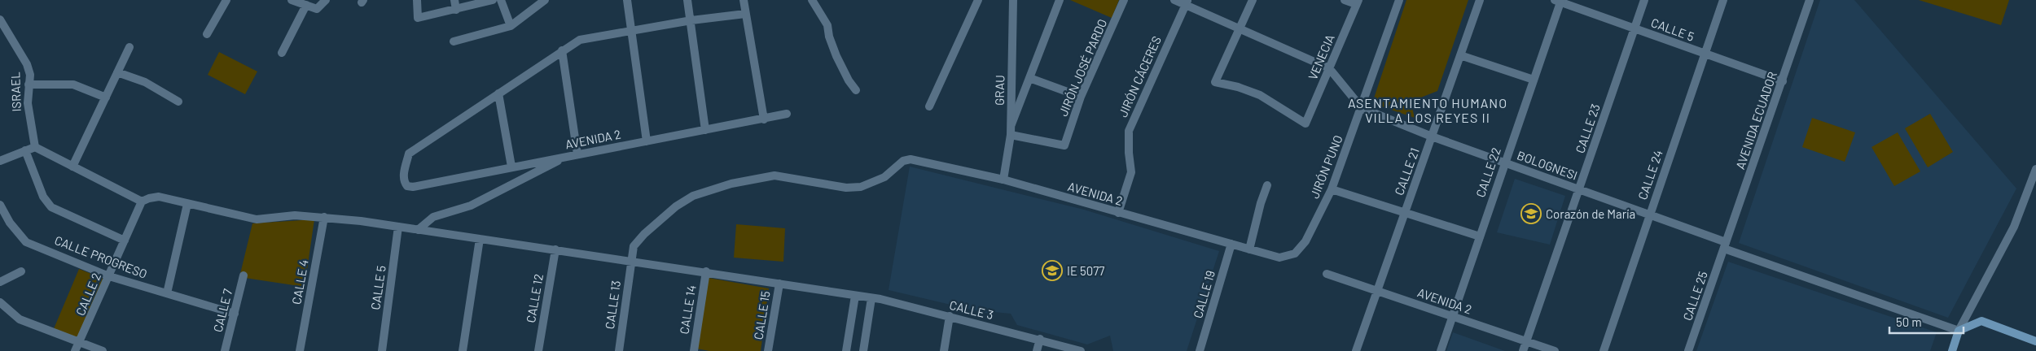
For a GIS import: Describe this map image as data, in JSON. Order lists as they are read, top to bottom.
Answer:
{
  "streets": {
    "street": [
      "CALLE 5",
      "VENECIA",
      "JIRÓN JOSÉ PARDO",
      "JIRÓN CÁCERES",
      "GRAU",
      "ISRAEL",
      "AVENIDA ECUADOR",
      "CALLE 23",
      "AVENIDA 2",
      "BOLOGNESI",
      "JIRÓN PUNO",
      "CALLE 21",
      "CALLE 22",
      "CALLE 24",
      "CALLE PROGRESO",
      "CALLE 4",
      "CALLE 2",
      "CALLE 19",
      "CALLE 25",
      "CALLE 12",
      "CALLE 13",
      "CALLE 14",
      "CALLE 3",
      "CALLE 7",
      "CALLE 15"
    ]
  },
  "crossings": [
    ["CALLE 5", "AVENIDA ECUADOR"],
    ["CALLE 5", "CALLE 23"],
    ["CALLE 5", "CALLE 22"],
    ["CALLE 5", "CALLE 24"],
    ["CALLE 5", "CALLE 3"],
    ["VENECIA", "BOLOGNESI"],
    ["JIRÓN JOSÉ PARDO", "GRAU"],
    ["JIRÓN CÁCERES", "AVENIDA 2"],
    ["JIRÓN CÁCERES", "BOLOGNESI"],
    ["GRAU", "AVENIDA 2"],
    ["AVENIDA ECUADOR", "BOLOGNESI"],
    ["AVENIDA ECUADOR", "CALLE 25"],
    ["CALLE 23", "AVENIDA 2"],
    ["CALLE 23", "BOLOGNESI"],
    ["AVENIDA 2", "JIRÓN PUNO"],
    ["AVENIDA 2", "CALLE 21"],
    ["AVENIDA 2", "CALLE 22"],
    ["AVENIDA 2", "CALLE 19"],
    ["AVENIDA 2", "CALLE 13"],
    ["BOLOGNESI", "JIRÓN PUNO"],
    ["BOLOGNESI", "CALLE 21"],
    ["BOLOGNESI", "CALLE 22"],
    ["BOLOGNESI", "CALLE 24"],
    ["BOLOGNESI", "CALLE 25"],
    ["CALLE PROGRESO", "CALLE 2"],
    ["CALLE PROGRESO", "CALLE 7"],
    ["CALLE 4", "CALLE 3"],
    ["CALLE 2", "CALLE 3"],
    ["CALLE 12", "CALLE 3"],
    ["CALLE 13", "CALLE 3"],
    ["CALLE 14", "CALLE 3"],
    ["CALLE 3", "CALLE 15"]
  ],
  "districts": ["ASENTAMIENTO HUMANO VILLA LOS REYES II"],
  "places": {
    "school or university": ["Corazón de María", "IE 5077"]
  },
  "scale_bar": "50 m"
}
